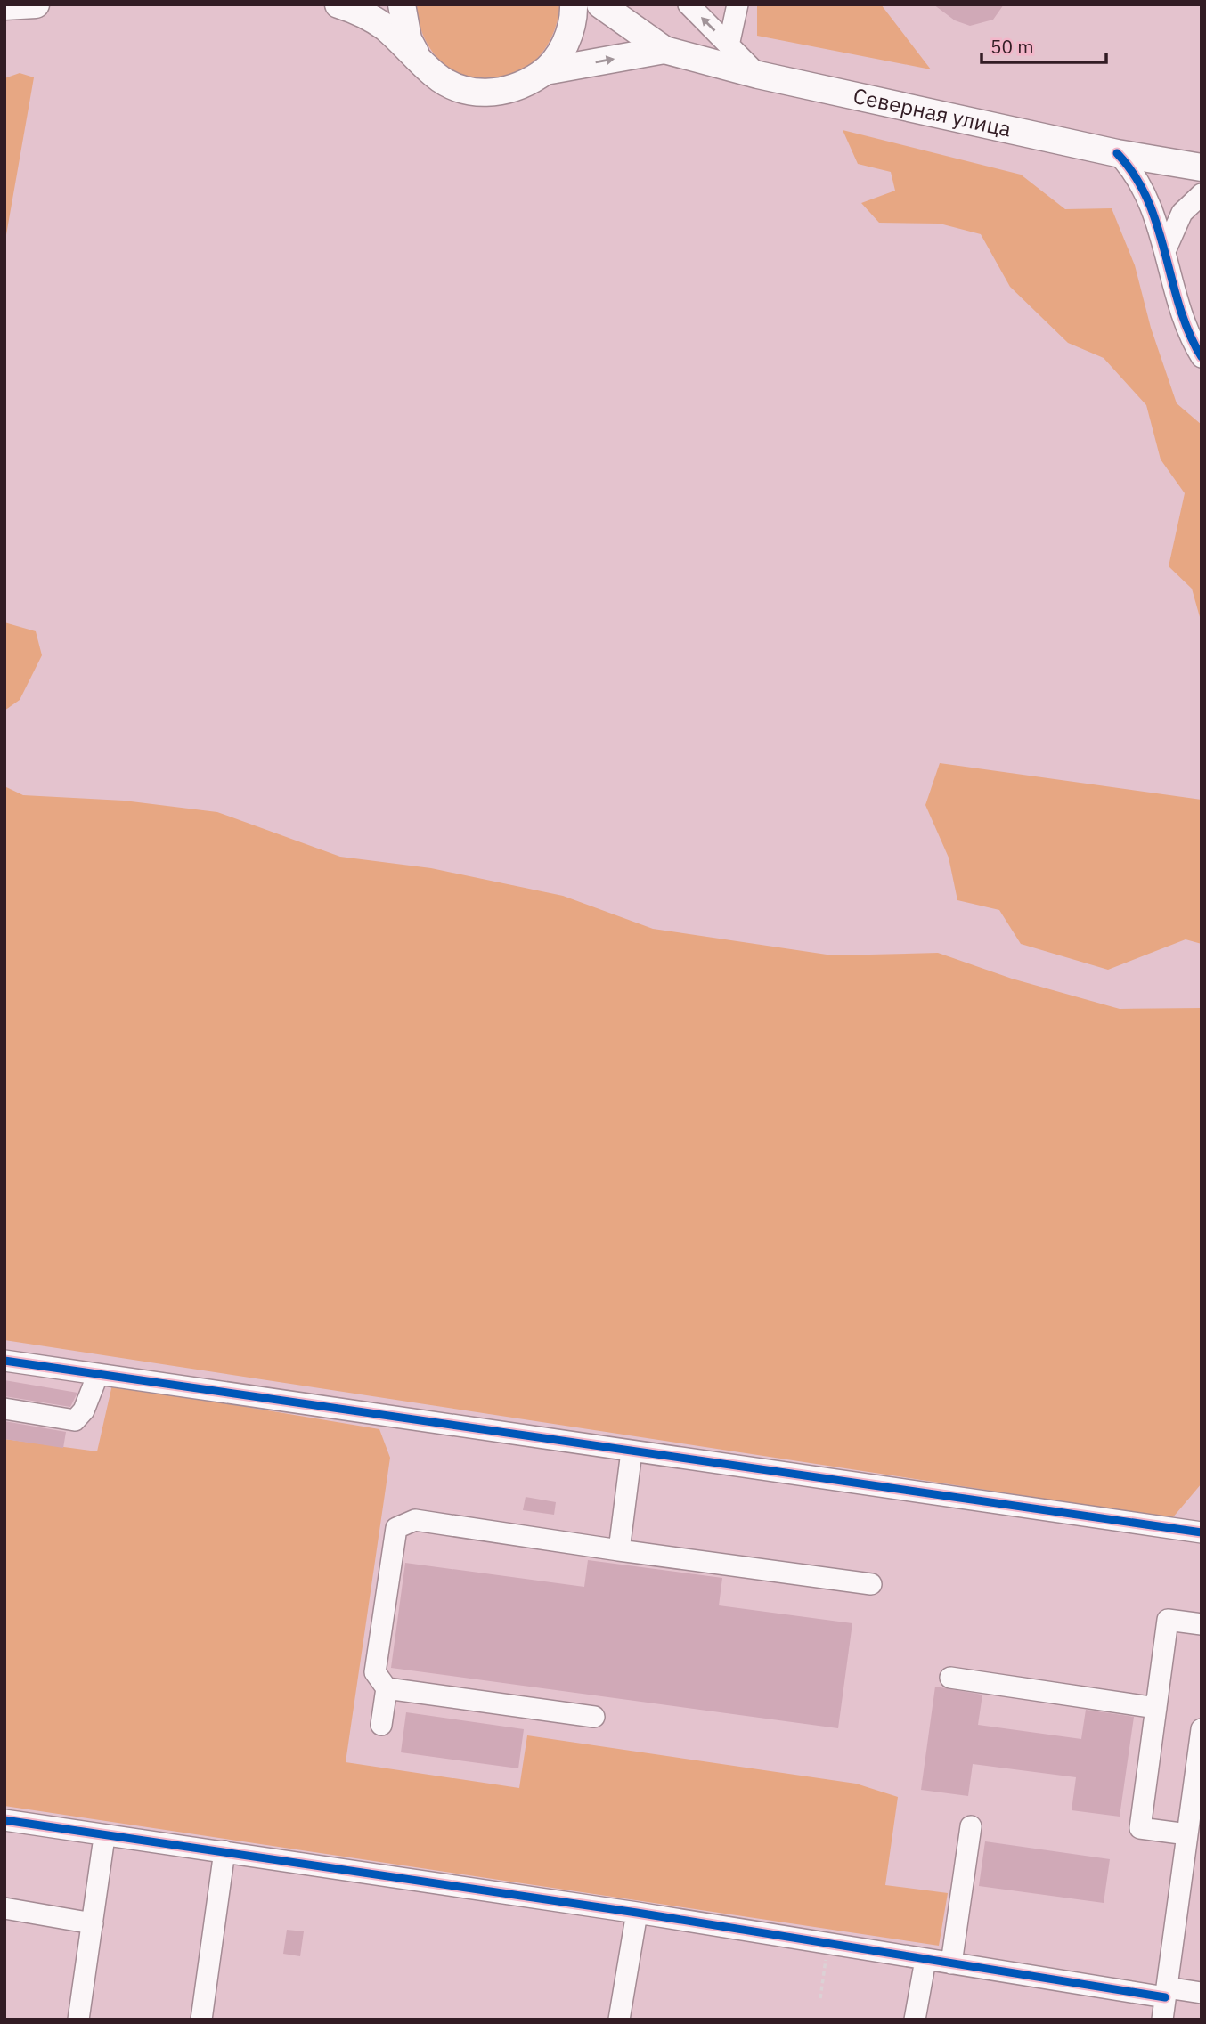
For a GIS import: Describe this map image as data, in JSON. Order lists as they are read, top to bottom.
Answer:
{
  "streets": {
    "main road": ["Северная улица"]
  },
  "scale_bar": "50 m"
}
